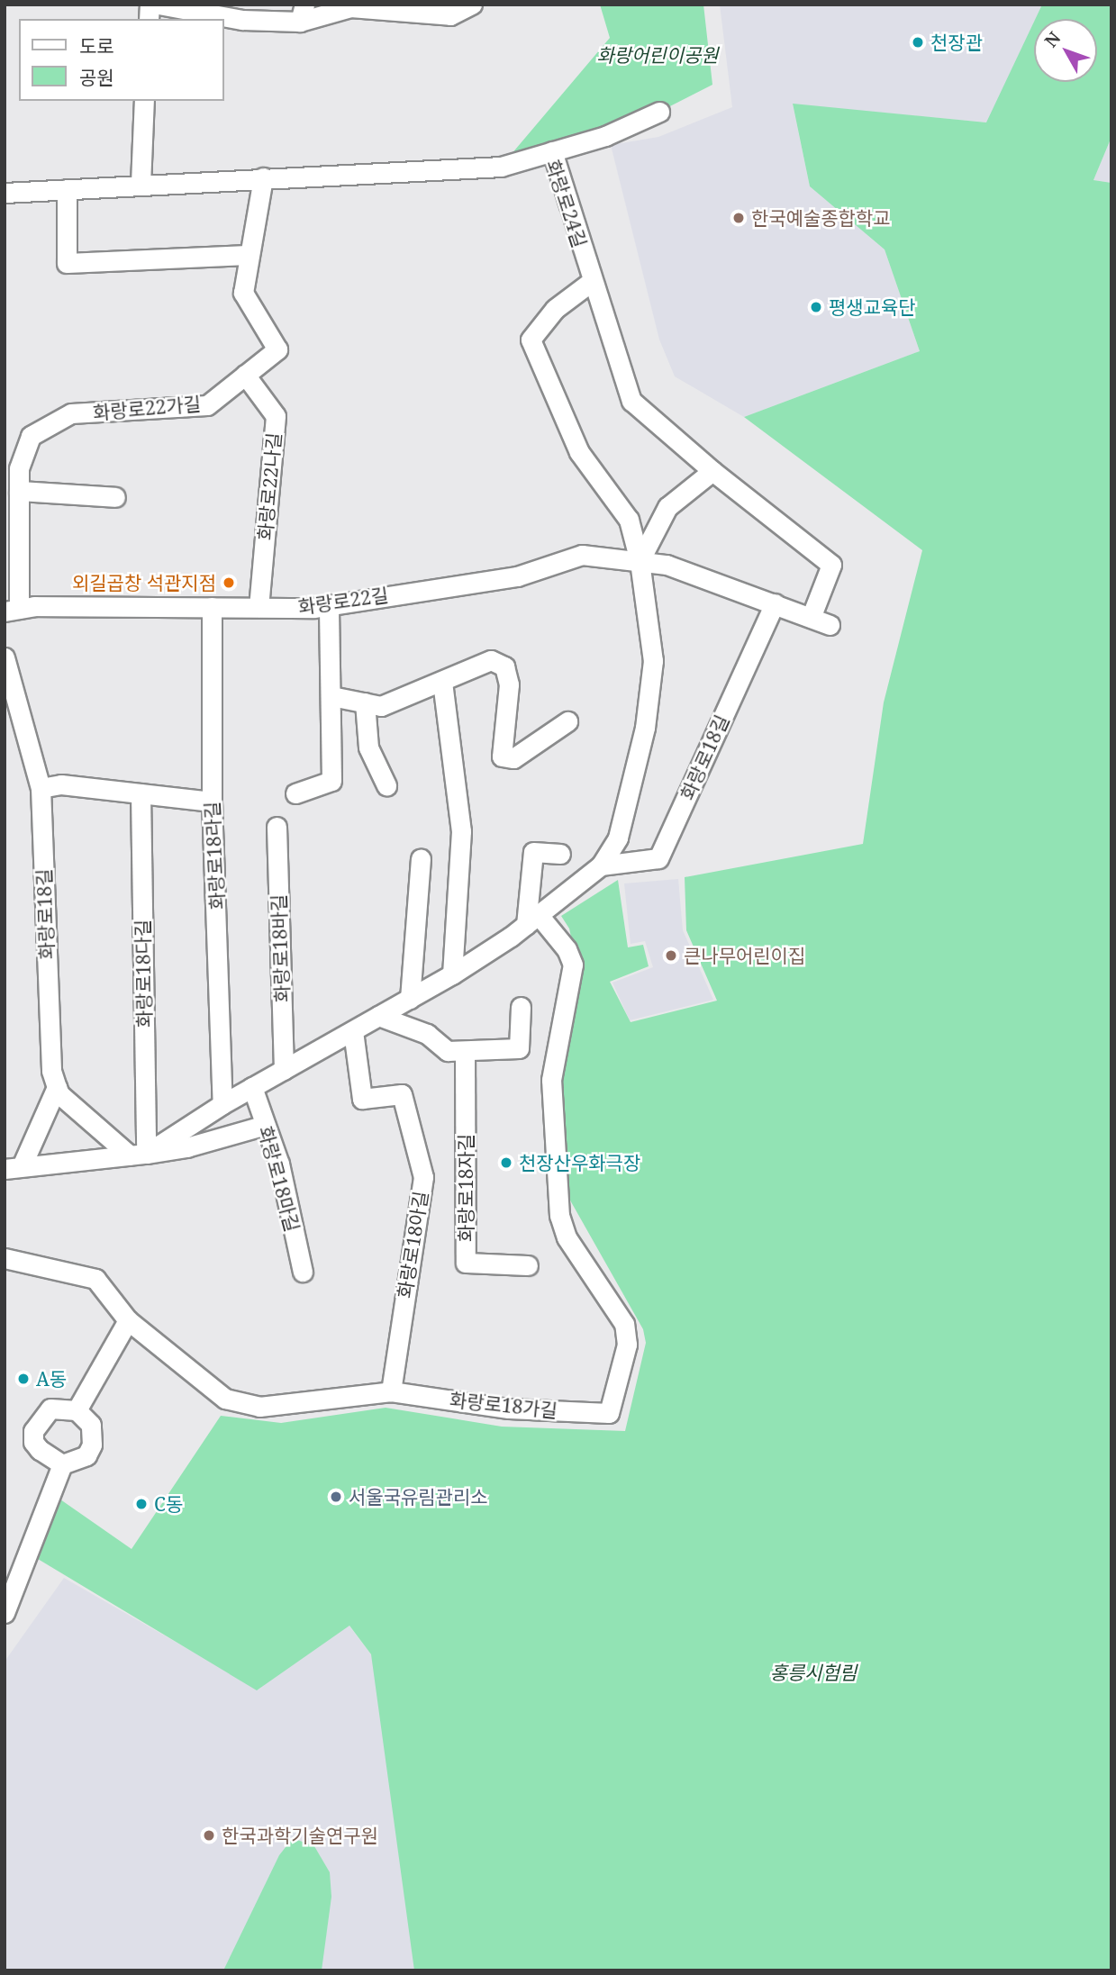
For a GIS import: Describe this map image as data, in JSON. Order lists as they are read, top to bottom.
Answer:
{
  "streets": {
    "street": [
      "화랑로24길",
      "화랑로22가길",
      "화랑로22나길",
      "화랑로22길",
      "화랑로18길",
      "화랑로18라길",
      "화랑로18바길",
      "화랑로18다길",
      "화랑로18마길",
      "화랑로18자길",
      "화랑로18아길",
      "화랑로18가길"
    ]
  },
  "crossings": [
    ["화랑로24길", "화랑로22가길"],
    ["화랑로24길", "화랑로22길"],
    ["화랑로22가길", "화랑로22나길"],
    ["화랑로22가길", "화랑로22길"],
    ["화랑로22나길", "화랑로22길"],
    ["화랑로22길", "화랑로18길"],
    ["화랑로22길", "화랑로18라길"],
    ["화랑로18아길", "화랑로18가길"]
  ],
  "parks": ["화랑어린이공원", "홍릉시험림"],
  "places": [
    "천장관",
    "한국예술종합학교",
    "평생교육단",
    "외길곱창 석관지점",
    "큰나무어린이집",
    "천장산우화극장",
    "A동",
    "서울국유림관리소",
    "C동",
    "한국과학기술연구원"
  ],
  "legend": ["도로", "공원"],
  "north": "top left"
}
